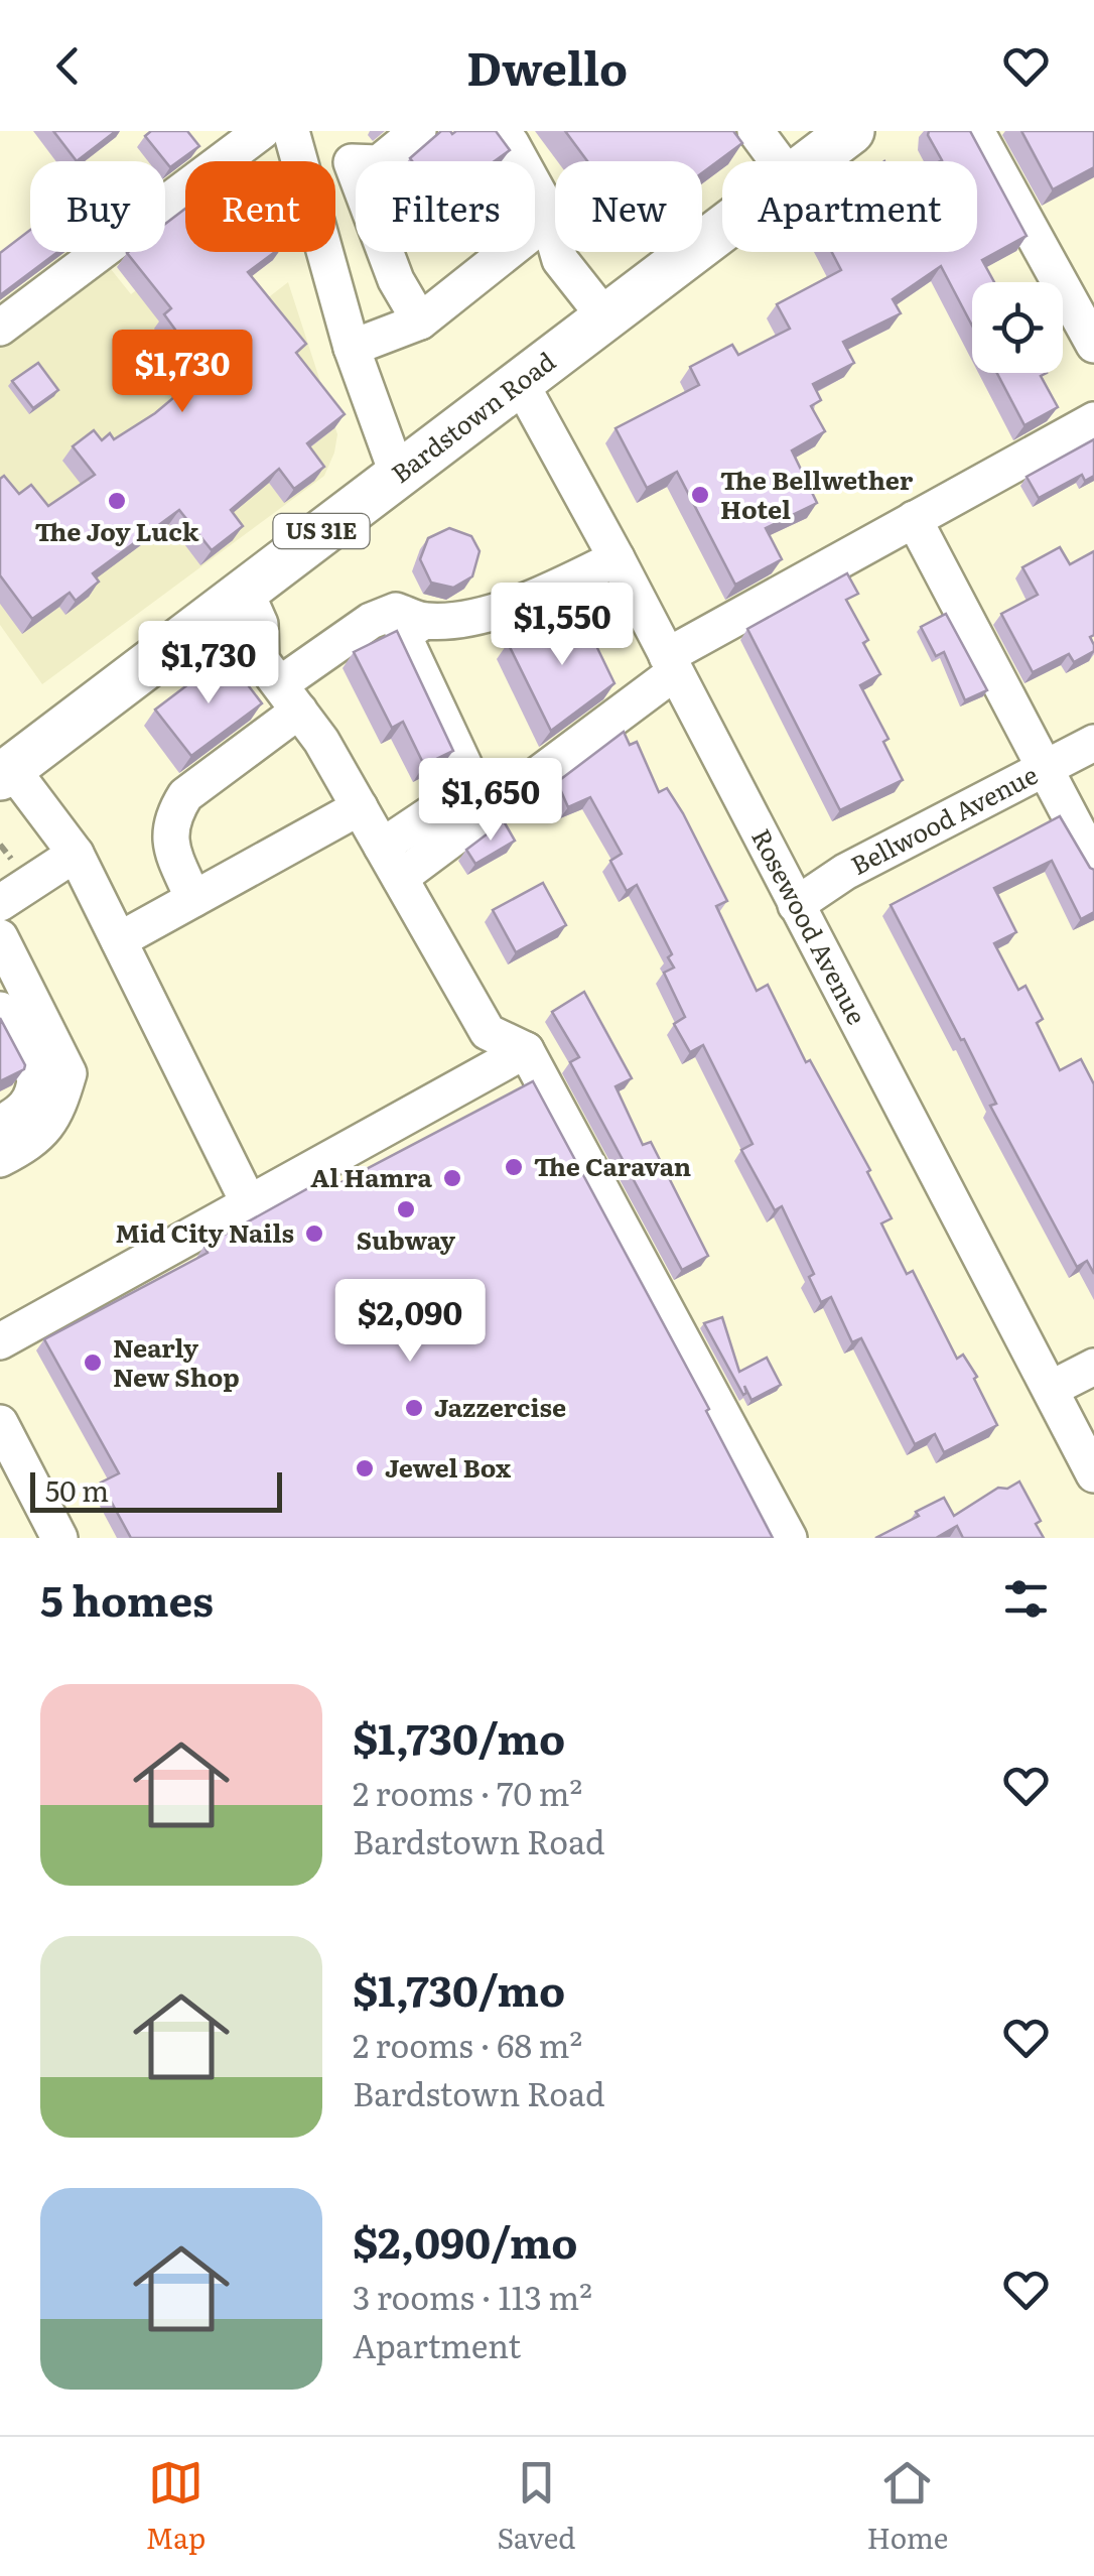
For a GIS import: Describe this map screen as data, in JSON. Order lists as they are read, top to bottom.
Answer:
{
  "streets": {
    "main road": ["Bardstown Road", "US 31E"],
    "street": ["Bellwood Avenue", "Rosewood Avenue"]
  },
  "crossings": [
    ["Bardstown Road", "Rosewood Avenue"],
    ["Bellwood Avenue", "Rosewood Avenue"]
  ],
  "places": [
    "The Bellwether Hotel",
    "The Joy Luck",
    "The Caravan",
    "Al Hamra",
    "Subway",
    "Mid City Nails",
    "Nearly New Shop",
    "Jazzercise",
    "Jewel Box"
  ],
  "scale_bar": "50 m",
  "page": {
    "header": "Dwello",
    "chip": [
      "Buy",
      "Rent",
      "Filters",
      "New",
      "Apartment"
    ],
    "price": [
      "$1,730",
      "$1,550",
      "$1,730",
      "$1,650",
      "$2,090"
    ],
    "scale": "50 m",
    "heading": "5 homes",
    "list": [
      {
        "name": "$1,730/mo",
        "note": "2 rooms · 70 m² · Bardstown Road"
      },
      {
        "name": "$1,730/mo",
        "note": "2 rooms · 68 m² · Bardstown Road"
      },
      {
        "name": "$2,090/mo",
        "note": "3 rooms · 113 m² · Apartment"
      }
    ],
    "tabs": ["Map", "Saved", "Home"]
  }
}
